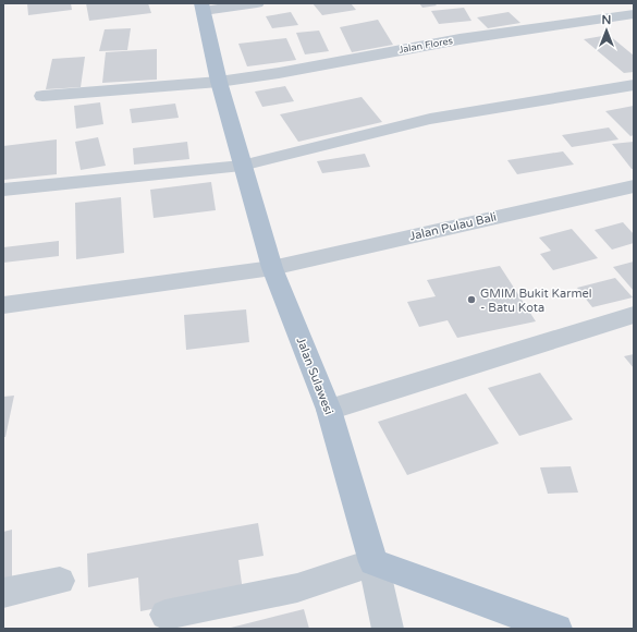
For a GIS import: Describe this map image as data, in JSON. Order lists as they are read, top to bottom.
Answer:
{
  "streets": {
    "main road": ["Jalan Sulawesi"],
    "street": ["Jalan Flores", "Jalan Pulau Bali"]
  },
  "crossings": [
    ["Jalan Flores", "Jalan Sulawesi"],
    ["Jalan Pulau Bali", "Jalan Sulawesi"]
  ],
  "places": ["GMIM Bukit Karmel - Batu Kota"],
  "north": "top"
}
